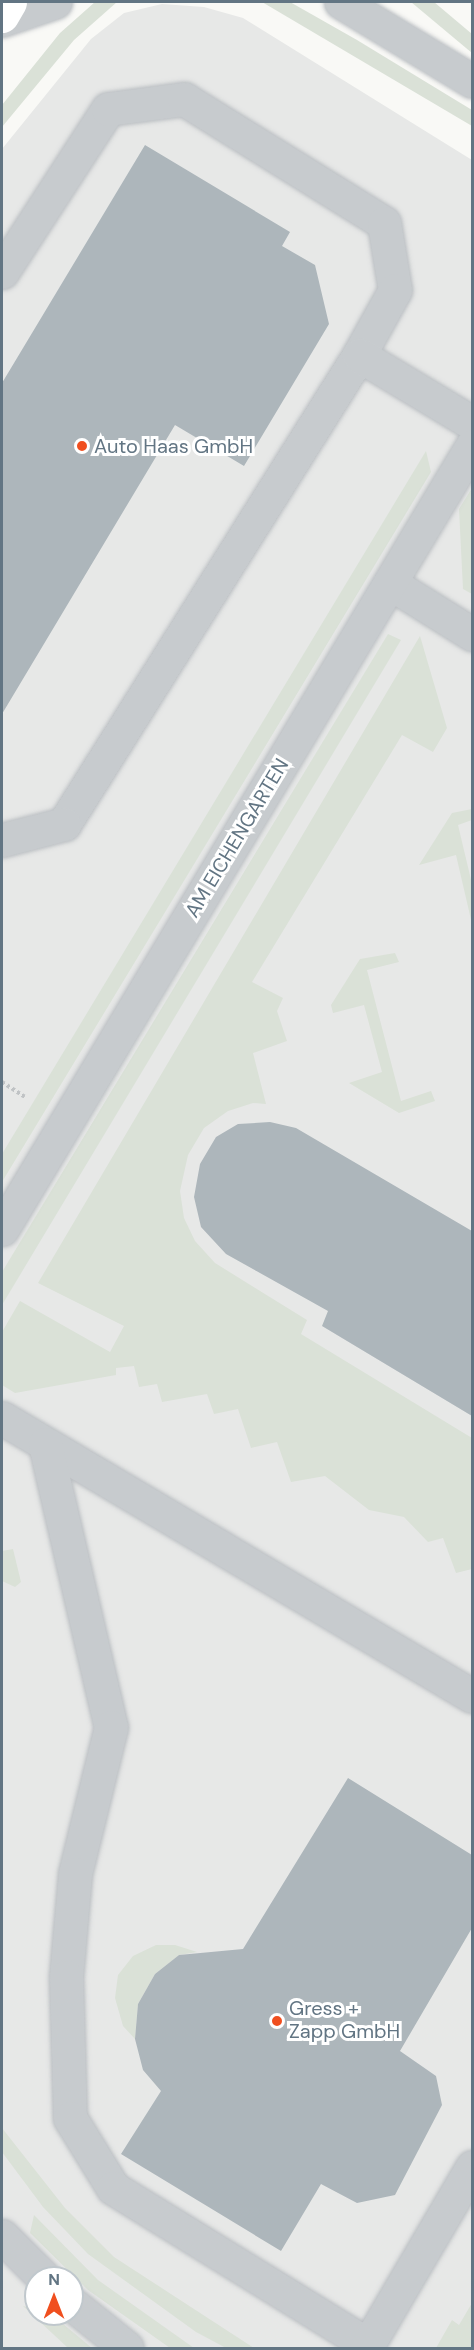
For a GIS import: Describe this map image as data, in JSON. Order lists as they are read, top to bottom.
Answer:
{
  "streets": {
    "street": ["AM EICHENGARTEN"]
  },
  "places": ["Auto Haas GmbH", "Gress + Zapp GmbH"],
  "north": "top"
}
